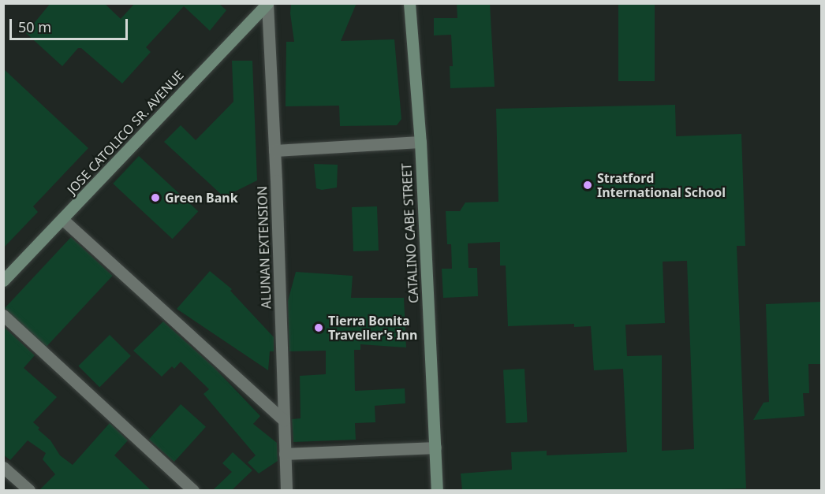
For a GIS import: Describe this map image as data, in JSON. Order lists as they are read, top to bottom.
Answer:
{
  "streets": {
    "street": ["JOSE CATOLICO SR. AVENUE", "CATALINO CABE STREET", "ALUNAN EXTENSION"]
  },
  "crossings": [
    ["JOSE CATOLICO SR. AVENUE", "ALUNAN EXTENSION"]
  ],
  "places": ["Stratford International School", "Green Bank", "Tierra Bonita Traveller's Inn"],
  "scale_bar": "50 m"
}
